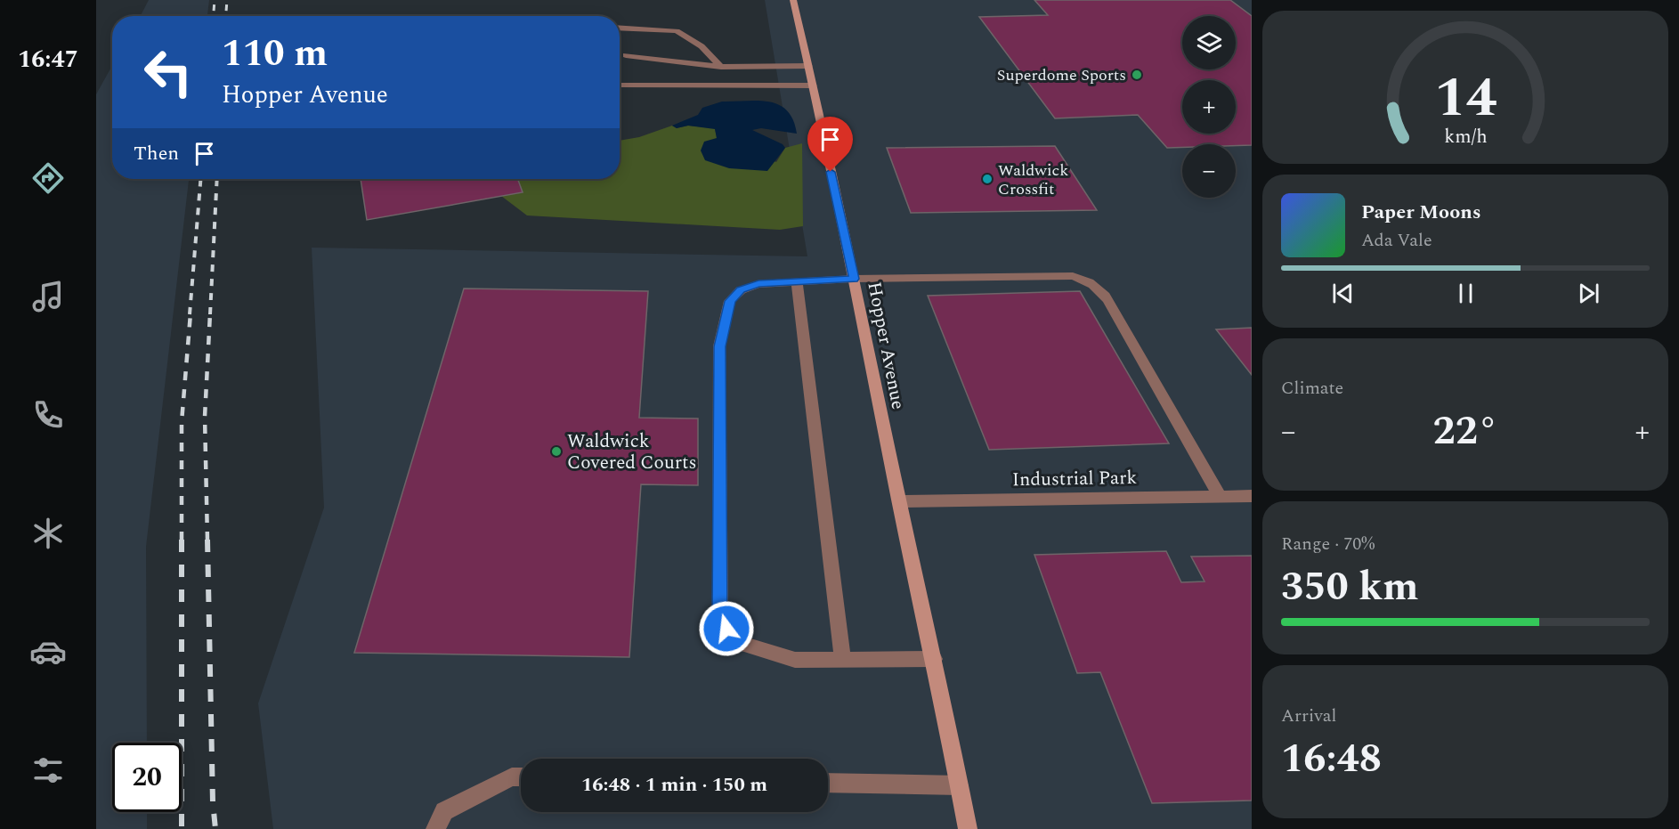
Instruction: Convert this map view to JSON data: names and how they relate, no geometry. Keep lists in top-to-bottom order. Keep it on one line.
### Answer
{"streets":{"street":["Hopper Avenue"],"lane":["Industrial Park"]},"crossings":[["Hopper Avenue","Industrial Park"]],"places":["Superdome Sports","Waldwick Crossfit","Waldwick Covered Courts"],"page":{"tabs":"16:47","map_buttons":["+","−"],"turn":["110 m","Hopper Avenue"],"then":"Then","song":["Paper Moons","Ada Vale"],"tile":["Climate",["Range · 70%","350 km"],["Arrival","16:48"]],"heat":["−","22°","+"],"limit":"20","trip":"16:48 · 1 min · 150 m","gauge":["14","km/h"]}}
